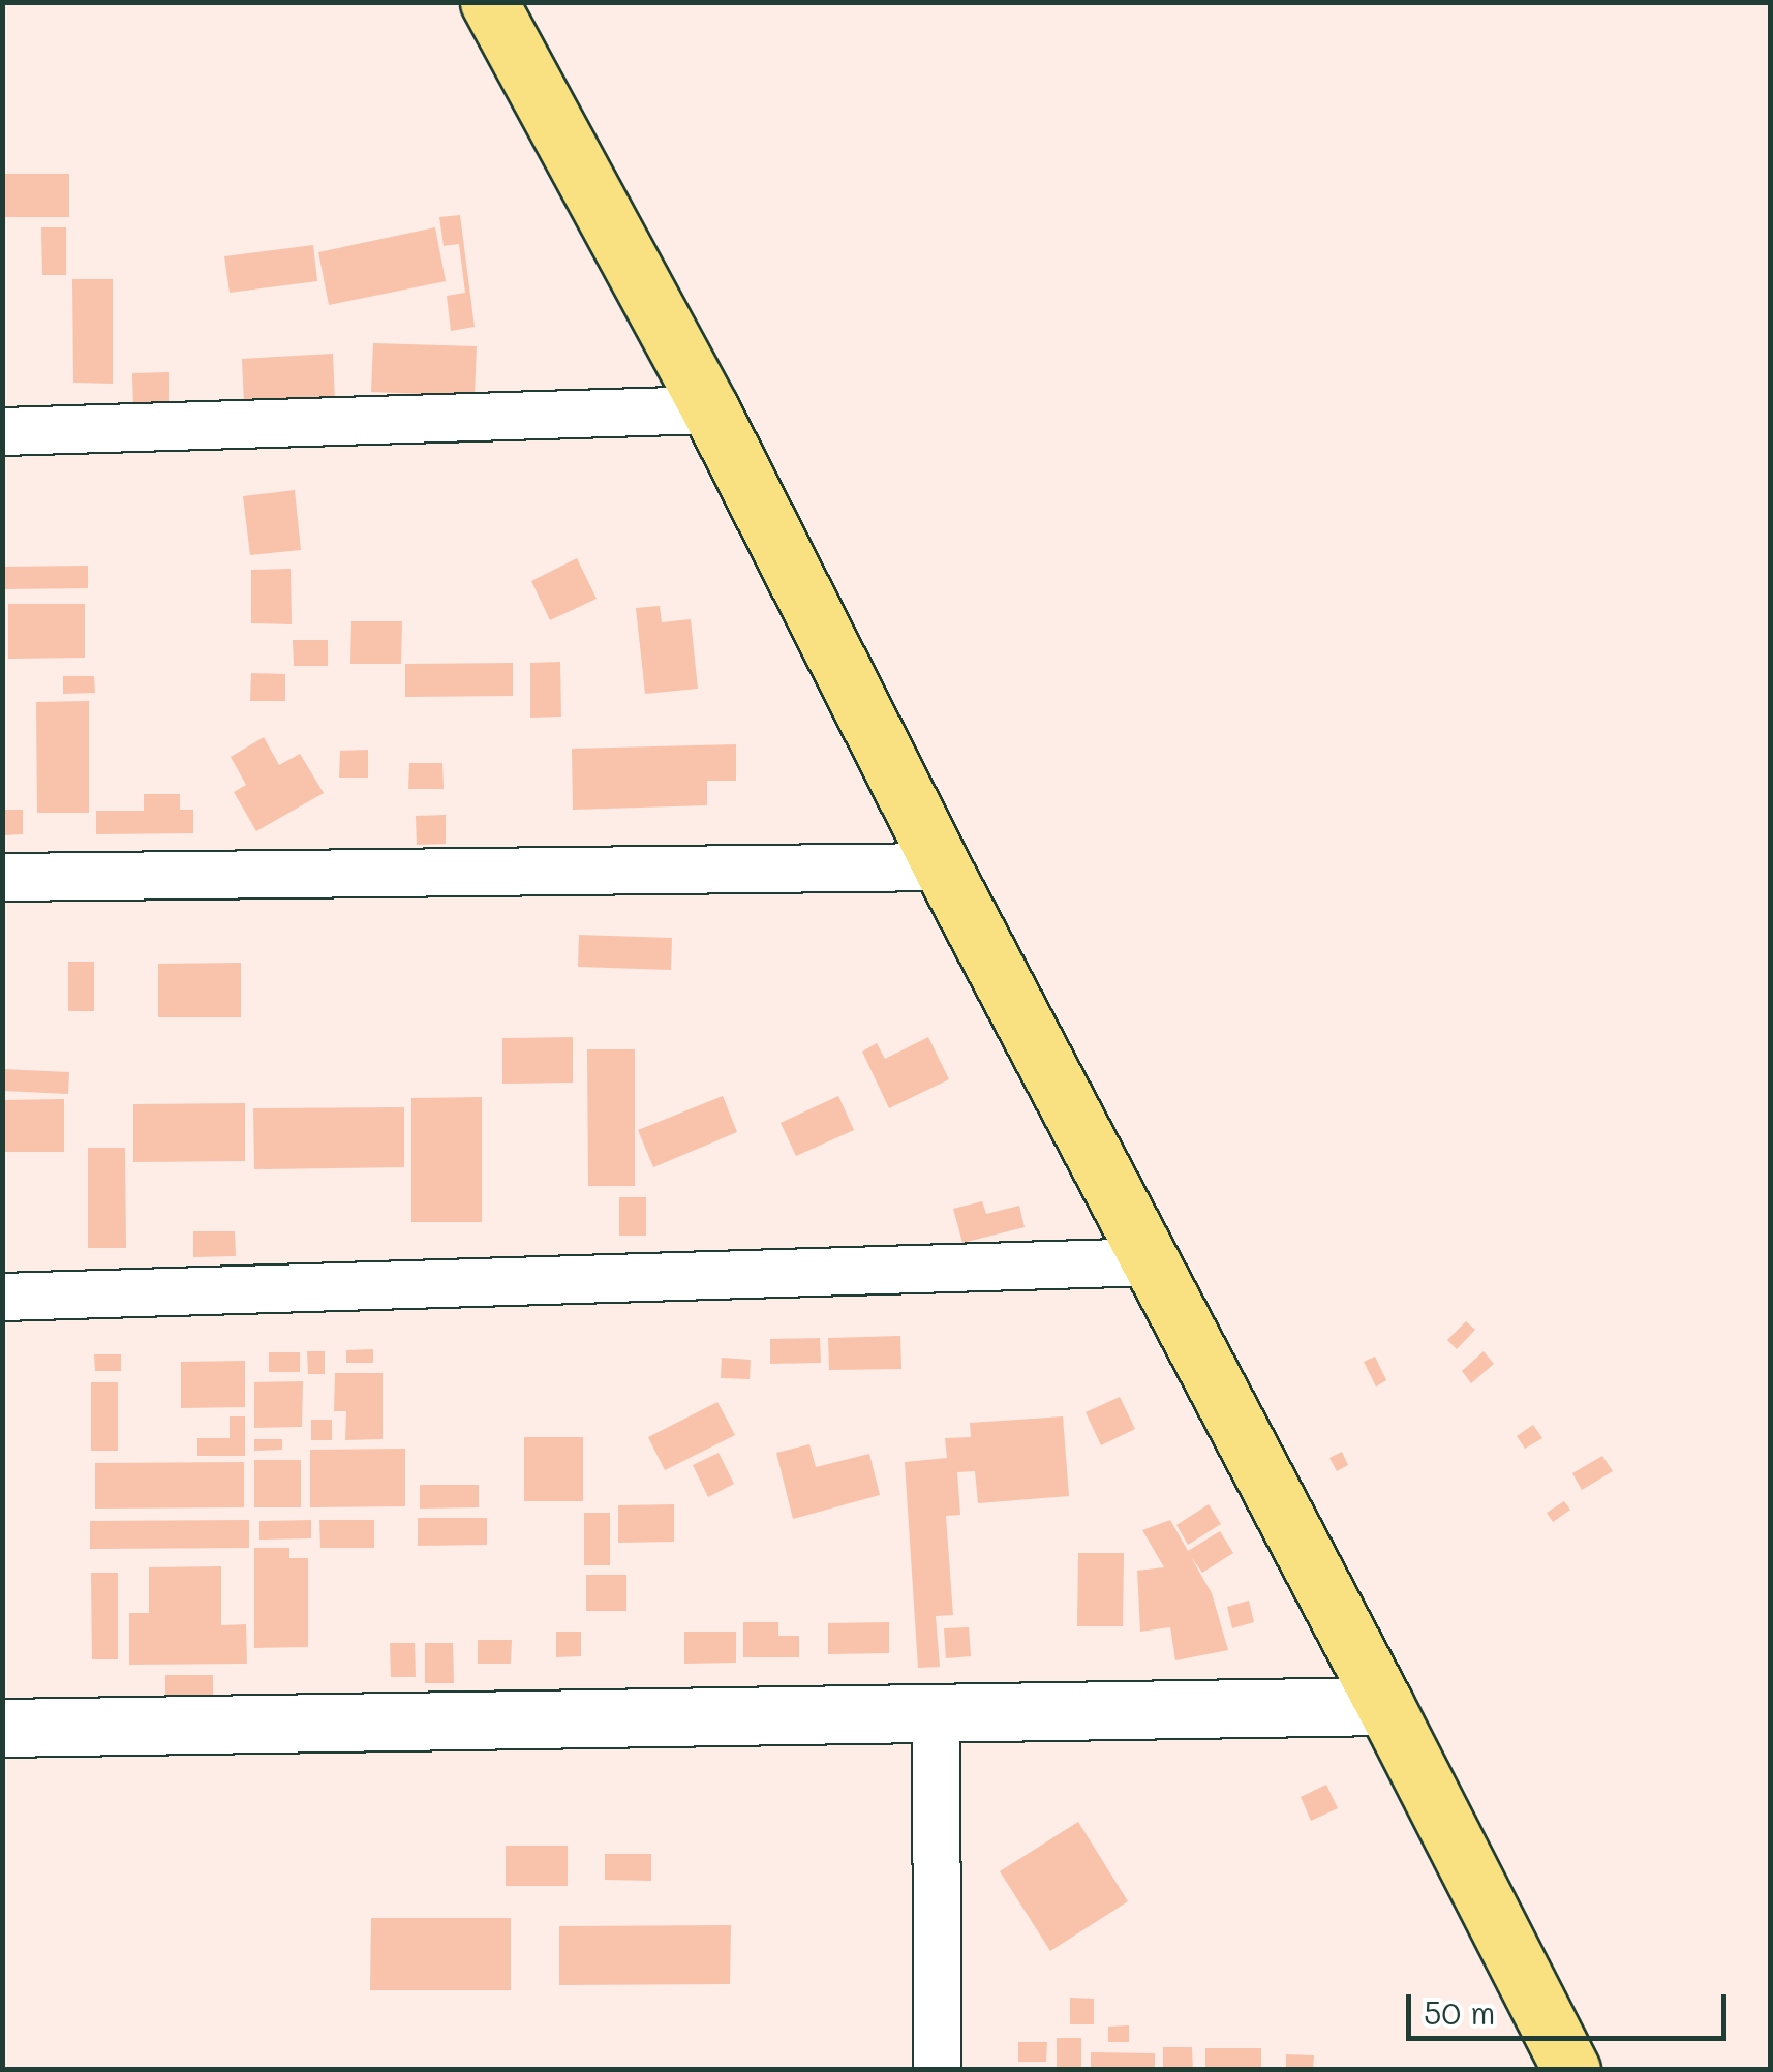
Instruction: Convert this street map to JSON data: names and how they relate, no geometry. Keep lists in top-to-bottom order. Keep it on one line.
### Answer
{"scale_bar":"50 m"}
